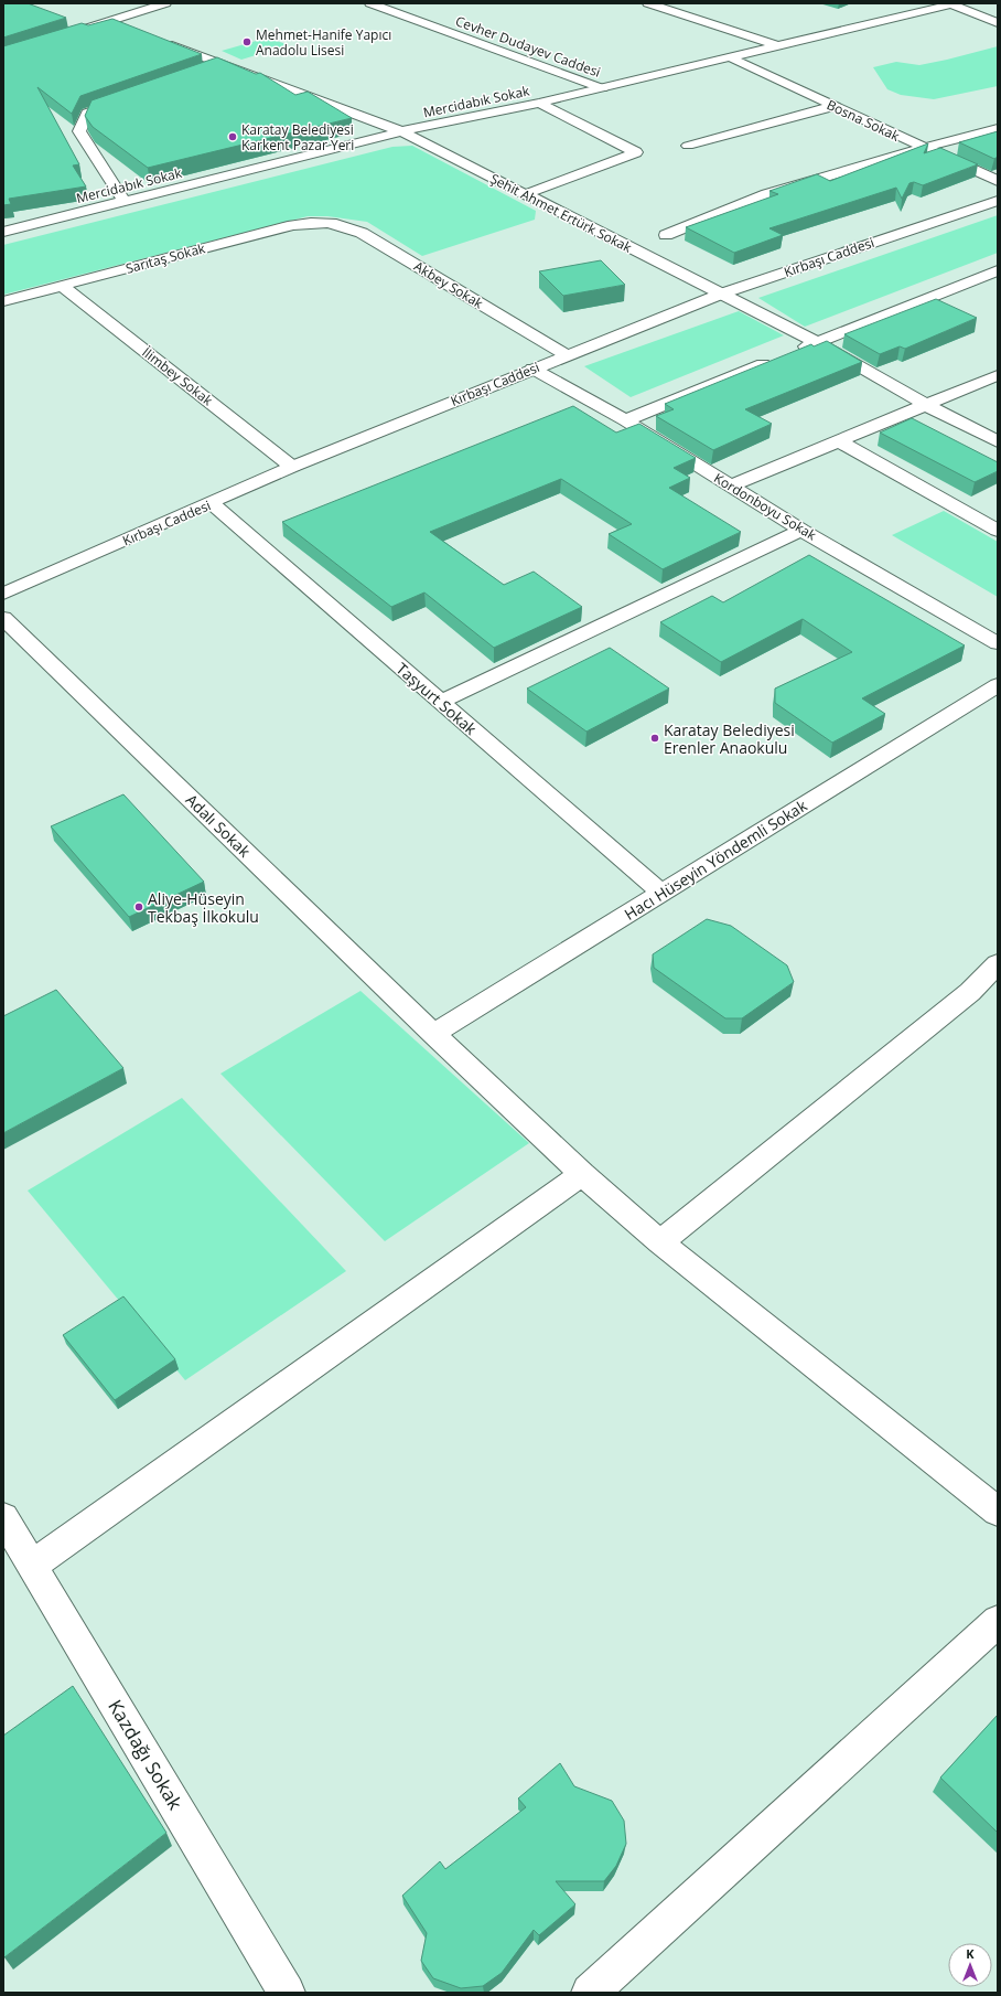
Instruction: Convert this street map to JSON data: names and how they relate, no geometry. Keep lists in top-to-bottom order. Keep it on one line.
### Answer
{"streets":{"street":["Cevher Dudayev Caddesi","Mercidabık Sokak","Bosna Sokak","Şehit Ahmet Ertürk Sokak","Kırbaşı Caddesi","Sarıtaş Sokak","Akbey Sokak","İlimbey Sokak","Kordonboyu Sokak","Taşyurt Sokak","Adalı Sokak","Hacı Hüseyin Yöndemli Sokak","Kazdağı Sokak"]},"crossings":[["Cevher Dudayev Caddesi","Mercidabık Sokak"],["Mercidabık Sokak","Bosna Sokak"],["Mercidabık Sokak","Şehit Ahmet Ertürk Sokak"],["Şehit Ahmet Ertürk Sokak","Kırbaşı Caddesi"],["Kırbaşı Caddesi","Akbey Sokak"],["Kırbaşı Caddesi","İlimbey Sokak"],["Kırbaşı Caddesi","Kordonboyu Sokak"],["Kırbaşı Caddesi","Taşyurt Sokak"],["Sarıtaş Sokak","Akbey Sokak"],["Sarıtaş Sokak","İlimbey Sokak"],["Taşyurt Sokak","Hacı Hüseyin Yöndemli Sokak"],["Adalı Sokak","Hacı Hüseyin Yöndemli Sokak"]],"places":["Mehmet-Hanife Yapıcı Anadolu Lisesi","Karatay Belediyesi Karkent Pazar Yeri","Karatay Belediyesi Erenler Anaokulu","Aliye-Hüseyin Tekbaş İlkokulu"],"north":"top"}
